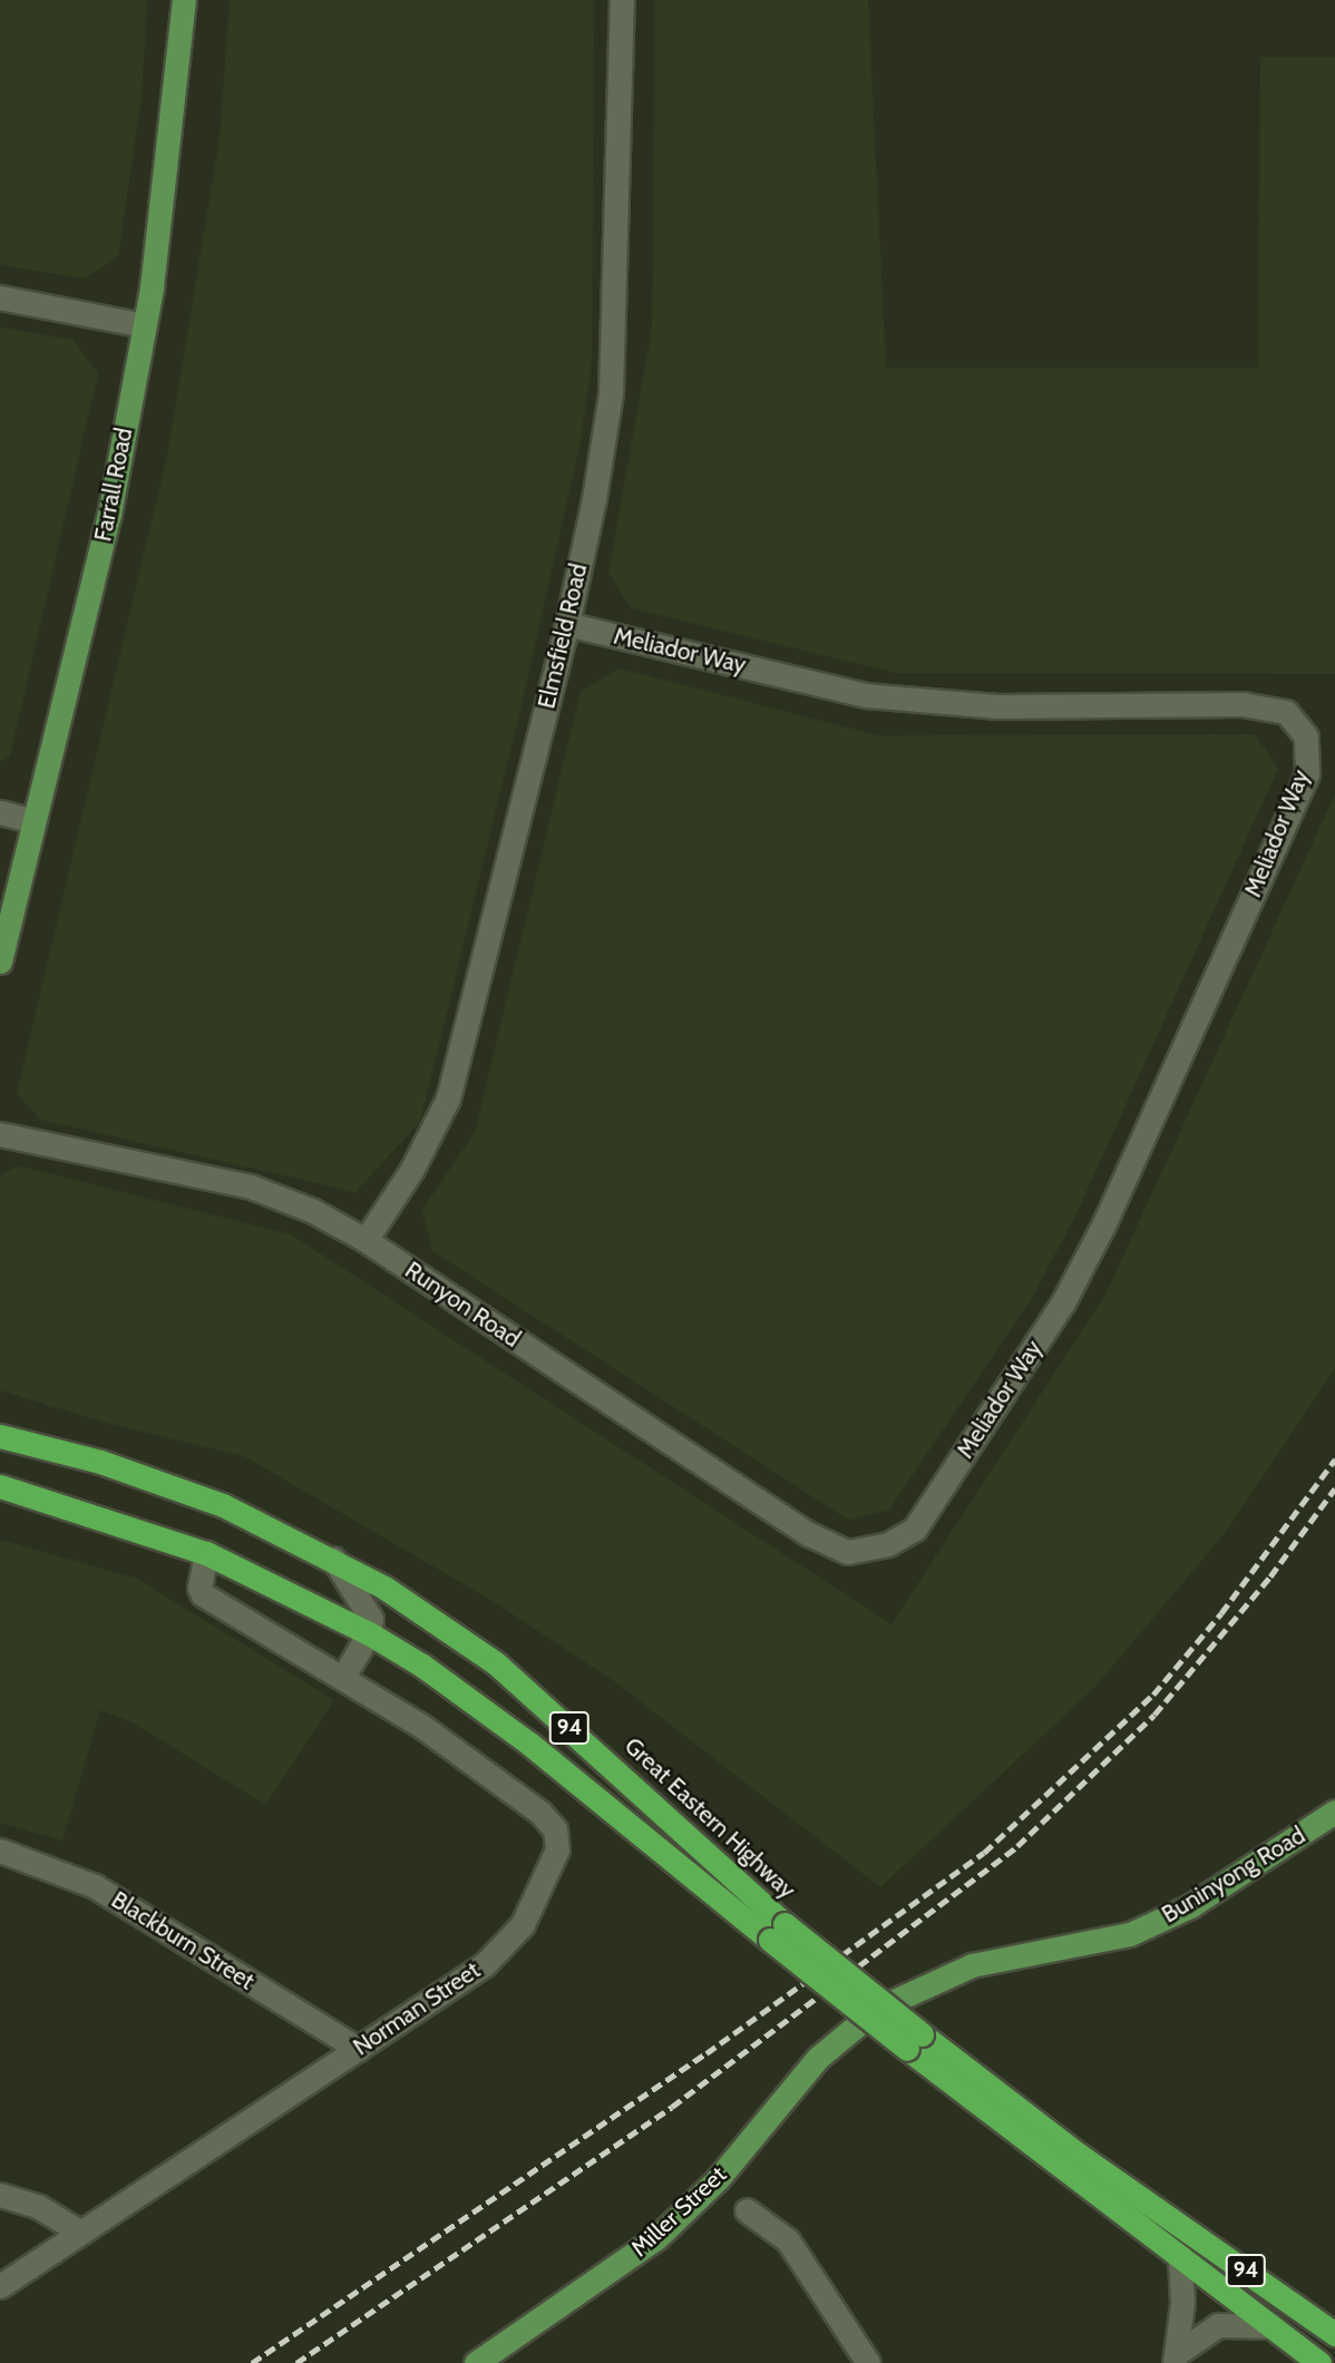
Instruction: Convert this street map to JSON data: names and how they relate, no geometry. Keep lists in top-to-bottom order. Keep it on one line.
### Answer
{"streets":{"highway":["94","Great Eastern Highway"],"main road":["Farrall Road","Buninyong Road","Miller Street"],"street":["Elmsfield Road","Meliador Way","Runyon Road","Blackburn Street","Norman Street"]},"crossings":[["Elmsfield Road","Meliador Way"],["Elmsfield Road","Runyon Road"],["Meliador Way","Runyon Road"],["Great Eastern Highway","Norman Street"],["Buninyong Road","Miller Street"],["Blackburn Street","Norman Street"]]}
